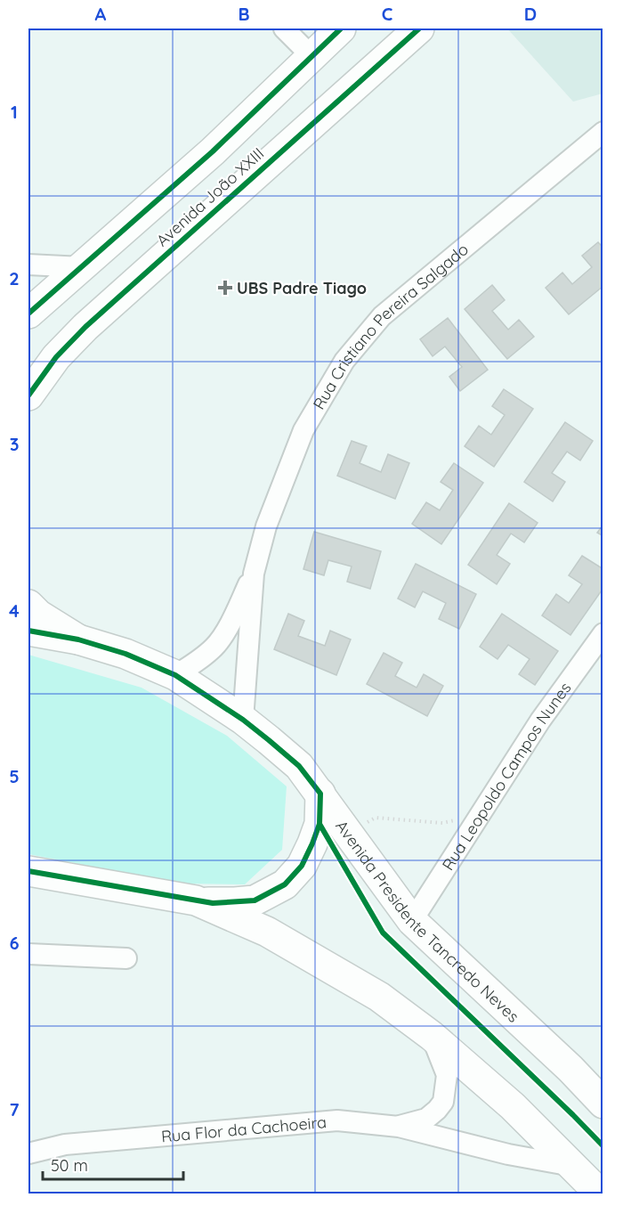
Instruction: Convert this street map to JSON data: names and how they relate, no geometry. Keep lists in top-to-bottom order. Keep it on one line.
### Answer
{"streets":{"main road":["Avenida João XXIII","Avenida Presidente Tancredo Neves"],"street":["Rua Cristiano Pereira Salgado","Rua Leopoldo Campos Nunes","Rua Flor da Cachoeira"]},"crossings":[["Rua Cristiano Pereira Salgado","Avenida Presidente Tancredo Neves"],["Rua Leopoldo Campos Nunes","Avenida Presidente Tancredo Neves"]],"places":{"health":["UBS Padre Tiago"]},"scale_bar":"50 m","grid":{"columns":["A","B","C","D"],"rows":["1","2","3","4","5","6","7"]}}
